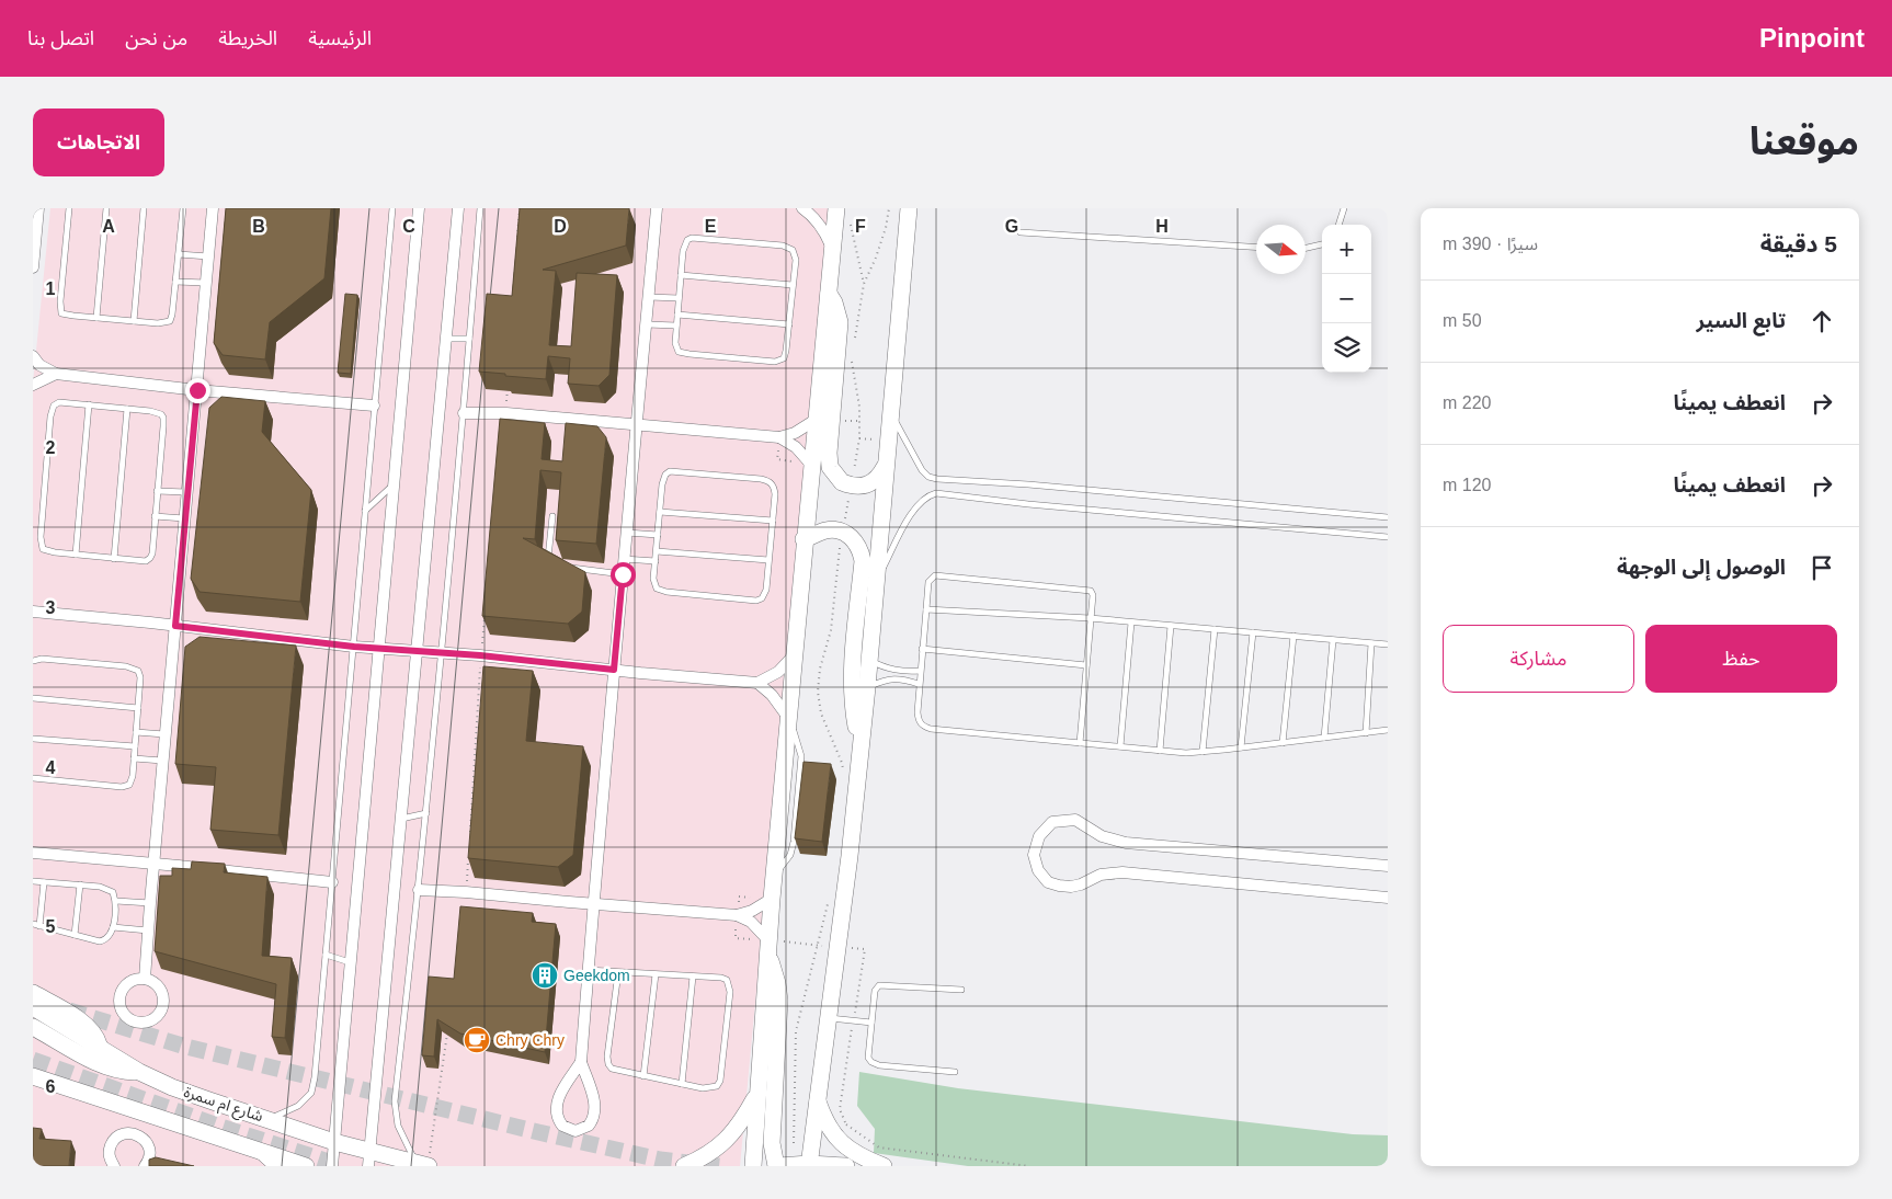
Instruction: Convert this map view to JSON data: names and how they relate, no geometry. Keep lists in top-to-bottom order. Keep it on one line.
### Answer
{"streets":{"street":["شارع ام سمرة"]},"places":{"building":["Geekdom"],"cafe":["Chry Chry"]},"north":"right","page":{"header":"Pinpoint","nav":["الرئيسية","الخريطة","من نحن","اتصل بنا"],"title":"موقعنا","buttons":["الاتجاهات",["حفظ","مشاركة"]],"heading":["5 دقيقة","سيرًا · 390 m"],"map_buttons":["+","−"],"list":[["تابع السير","50 m"],["انعطف يمينًا","220 m"],["انعطف يمينًا","120 m"],"الوصول إلى الوجهة"]},"grid":{"columns":["A","B","C","D","E","F","G","H"],"rows":["1","2","3","4","5","6"]}}
